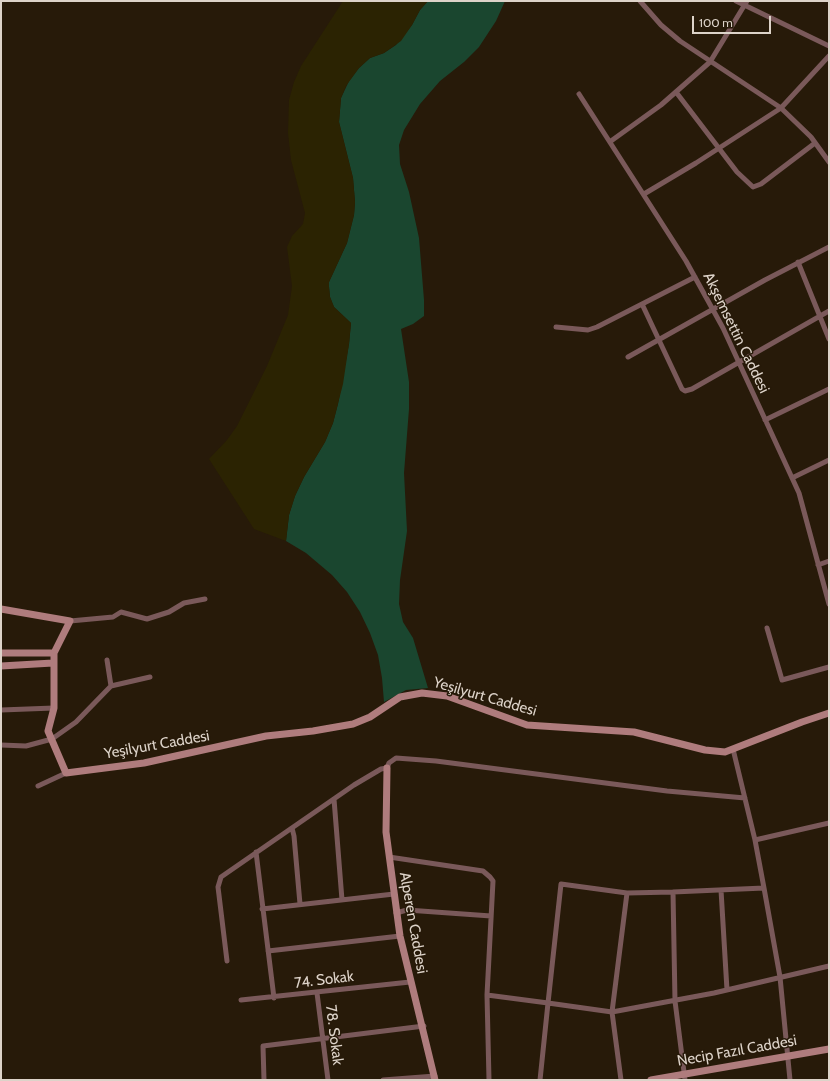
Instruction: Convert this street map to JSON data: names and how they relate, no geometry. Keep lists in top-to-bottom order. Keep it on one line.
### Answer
{"streets":{"street":["Akşemsettin Caddesi","Yeşilyurt Caddesi","Alperen Caddesi","74. Sokak","78. Sokak","Necip Fazıl Caddesi"]},"crossings":[["Alperen Caddesi","74. Sokak"],["74. Sokak","78. Sokak"]],"scale_bar":"100 m"}
